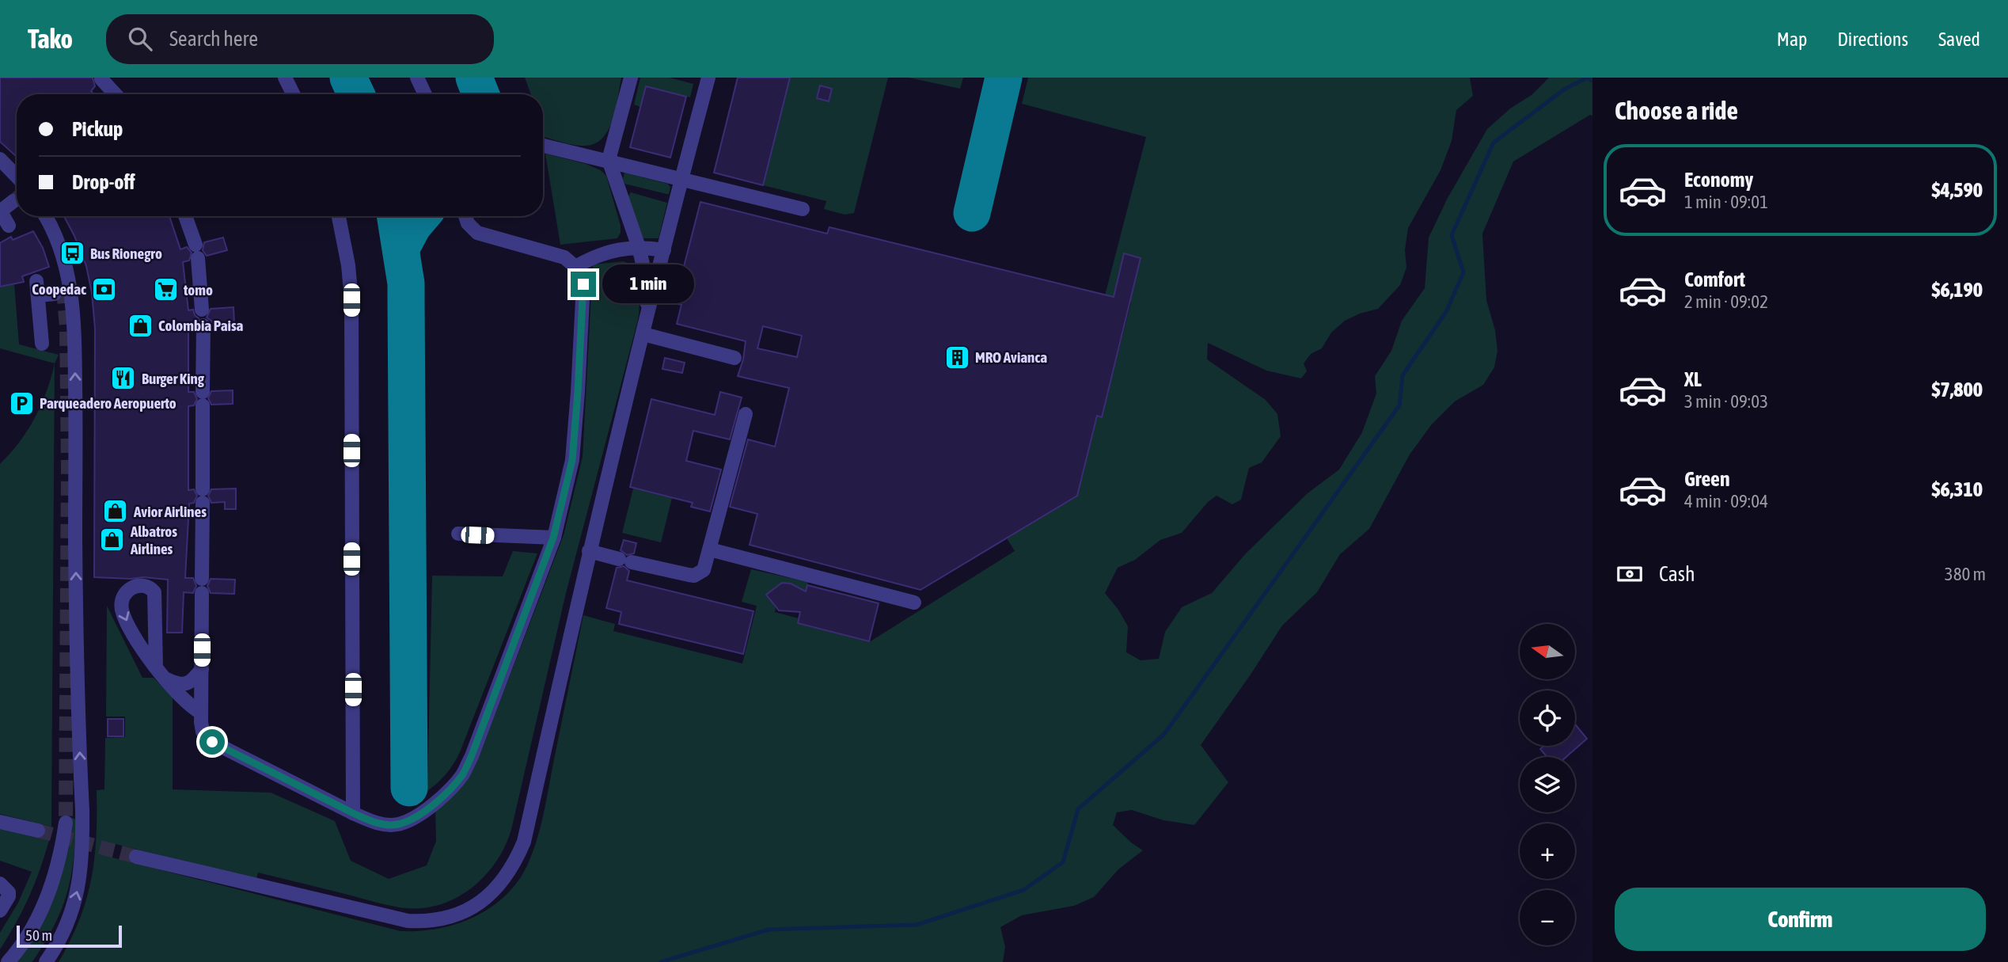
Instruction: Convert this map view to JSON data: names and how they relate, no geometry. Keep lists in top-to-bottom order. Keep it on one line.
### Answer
{"places":{"bus stop":["Bus Rionegro"],"bank":["Coopedac"],"supermarket":["tomo"],"shop":["Colombia Paisa","Avior Airlines","Albatros Airlines"],"building":["MRO Avianca"],"restaurant":["Burger King"],"parking":["Parqueadero Aeropuerto"]},"scale_bar":"50 m","north":"left","page":{"header":"Tako","search":"Search here","nav":["Map","Directions","Saved"],"heading":"Choose a ride","banner":["Pickup","Drop-off"],"list":[{"name":"Economy","note":"1 min · 09:01","value":"$4,590"},{"name":"Comfort","note":"2 min · 09:02","value":"$6,190"},{"name":"XL","note":"3 min · 09:03","value":"$7,800"},{"name":"Green","note":"4 min · 09:04","value":"$6,310"}],"bubble":"1 min","pay":["Cash","380 m"],"map_buttons":["+","−"],"buttons":"Confirm","scale":"50 m"}}
